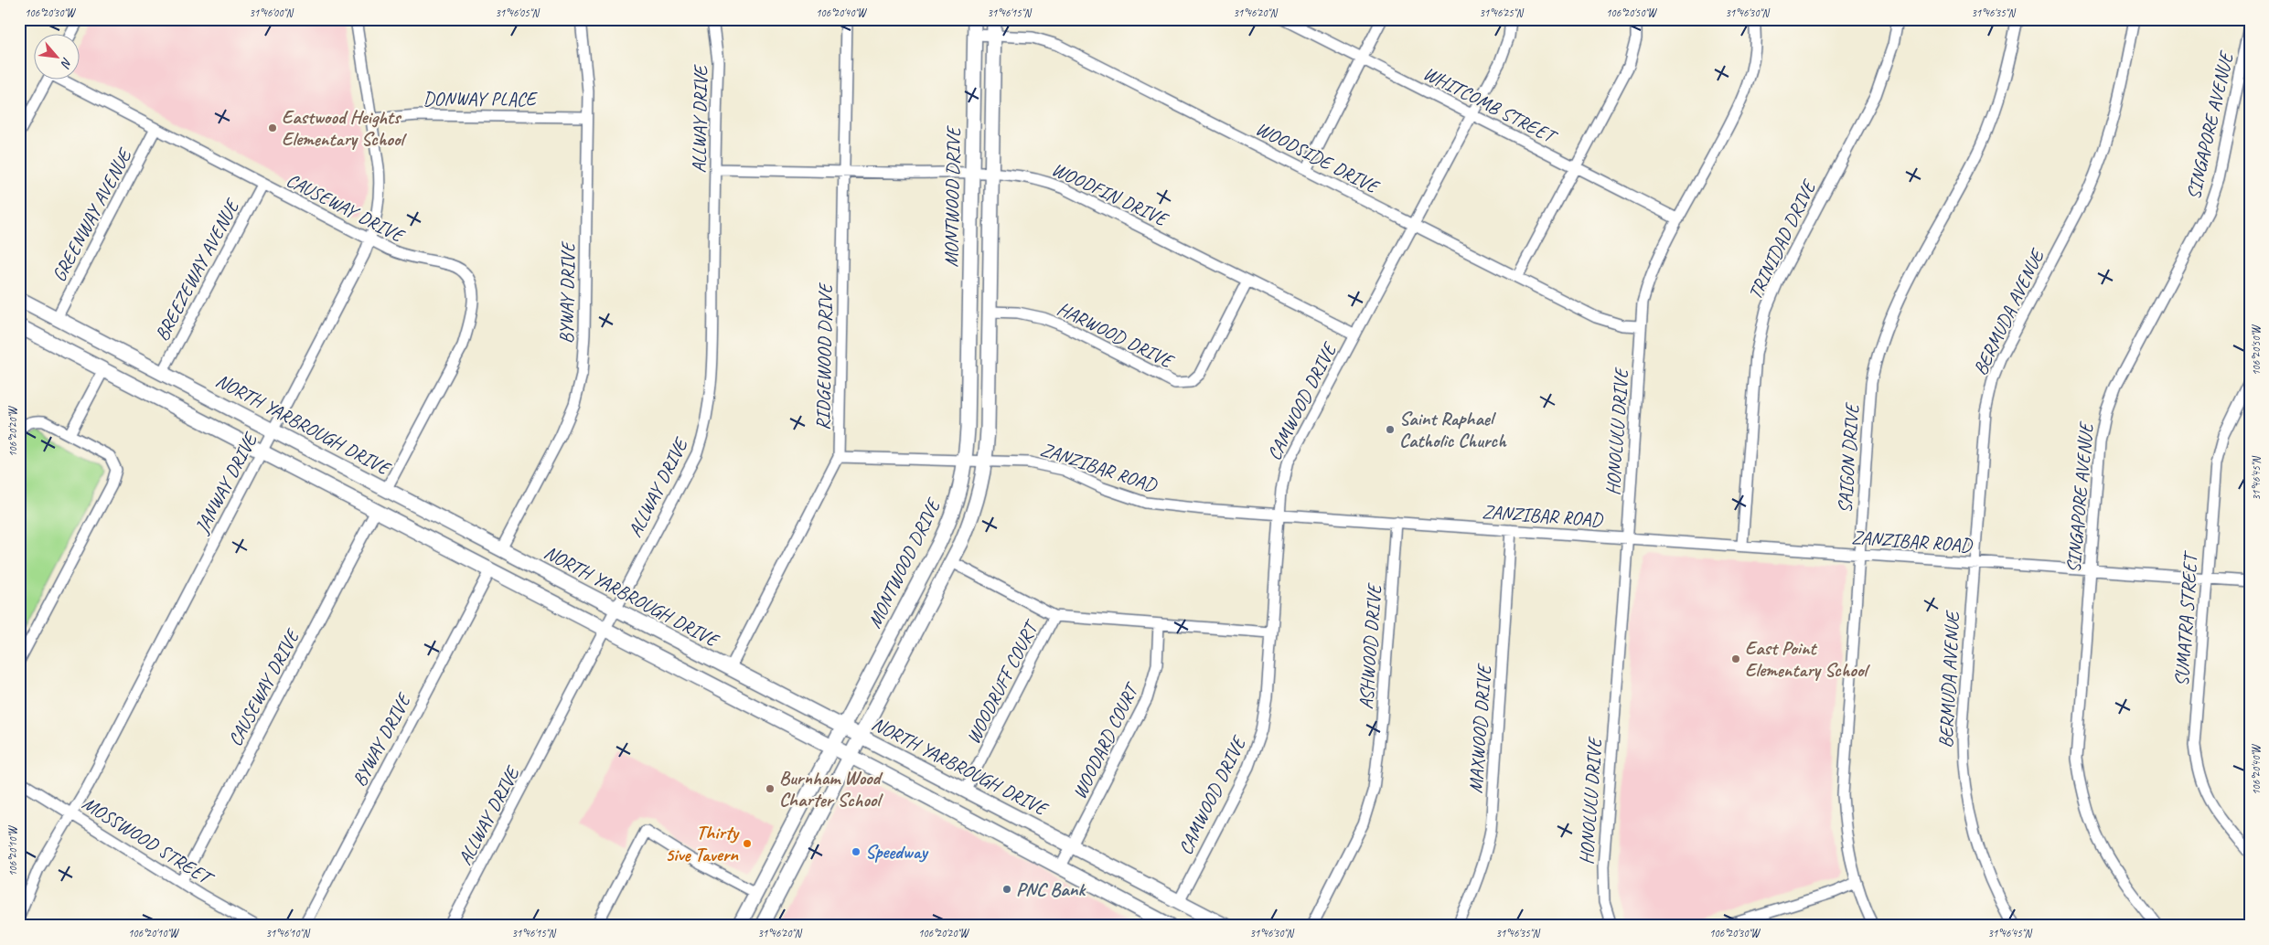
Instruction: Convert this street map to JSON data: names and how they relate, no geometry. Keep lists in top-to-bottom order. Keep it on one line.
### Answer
{"streets":{"main road":["MONTWOOD DRIVE","NORTH YARBROUGH DRIVE"],"street":["DONWAY PLACE","WHITCOMB STREET","ALLWAY DRIVE","SINGAPORE AVENUE","WOODSIDE DRIVE","WOODFIN DRIVE","CAUSEWAY DRIVE","GREENWAY AVENUE","TRINIDAD DRIVE","BREEZEWAY AVENUE","BYWAY DRIVE","BERMUDA AVENUE","HARWOOD DRIVE","RIDGEWOOD DRIVE","CAMWOOD DRIVE","HONOLULU DRIVE","SAIGON DRIVE","ZANZIBAR ROAD","JANWAY DRIVE","SUMATRA STREET","ASHWOOD DRIVE","WOODRUFF COURT","MAXWOOD DRIVE","WOODARD COURT","MOSSWOOD STREET"]},"crossings":[["DONWAY PLACE","BYWAY DRIVE"],["DONWAY PLACE","JANWAY DRIVE"],["WHITCOMB STREET","CAMWOOD DRIVE"],["WHITCOMB STREET","HONOLULU DRIVE"],["ALLWAY DRIVE","WOODFIN DRIVE"],["ALLWAY DRIVE","NORTH YARBROUGH DRIVE"],["SINGAPORE AVENUE","ZANZIBAR ROAD"],["WOODSIDE DRIVE","MONTWOOD DRIVE"],["WOODSIDE DRIVE","CAMWOOD DRIVE"],["WOODSIDE DRIVE","HONOLULU DRIVE"],["WOODFIN DRIVE","MONTWOOD DRIVE"],["WOODFIN DRIVE","HARWOOD DRIVE"],["WOODFIN DRIVE","RIDGEWOOD DRIVE"],["WOODFIN DRIVE","CAMWOOD DRIVE"],["MONTWOOD DRIVE","HARWOOD DRIVE"],["MONTWOOD DRIVE","NORTH YARBROUGH DRIVE"],["MONTWOOD DRIVE","ZANZIBAR ROAD"],["CAUSEWAY DRIVE","GREENWAY AVENUE"],["CAUSEWAY DRIVE","BREEZEWAY AVENUE"],["CAUSEWAY DRIVE","NORTH YARBROUGH DRIVE"],["CAUSEWAY DRIVE","JANWAY DRIVE"],["CAUSEWAY DRIVE","MOSSWOOD STREET"],["GREENWAY AVENUE","NORTH YARBROUGH DRIVE"],["TRINIDAD DRIVE","ZANZIBAR ROAD"],["BREEZEWAY AVENUE","NORTH YARBROUGH DRIVE"],["BYWAY DRIVE","NORTH YARBROUGH DRIVE"],["BERMUDA AVENUE","ZANZIBAR ROAD"],["RIDGEWOOD DRIVE","NORTH YARBROUGH DRIVE"],["RIDGEWOOD DRIVE","ZANZIBAR ROAD"],["CAMWOOD DRIVE","NORTH YARBROUGH DRIVE"],["CAMWOOD DRIVE","ZANZIBAR ROAD"],["NORTH YARBROUGH DRIVE","JANWAY DRIVE"],["NORTH YARBROUGH DRIVE","WOODRUFF COURT"],["NORTH YARBROUGH DRIVE","WOODARD COURT"],["HONOLULU DRIVE","ZANZIBAR ROAD"],["SAIGON DRIVE","ZANZIBAR ROAD"],["ZANZIBAR ROAD","SUMATRA STREET"],["ZANZIBAR ROAD","ASHWOOD DRIVE"],["ZANZIBAR ROAD","MAXWOOD DRIVE"],["JANWAY DRIVE","MOSSWOOD STREET"]],"places":["Eastwood Heights Elementary School","Saint Raphael Catholic Church","East Point Elementary School","Burnham Wood Charter School","Thirty 5ive Tavern","Speedway","PNC Bank"],"north":"bottom right","coordinates":["106°20'30\"W","31°46'00\"N","31°46'05\"N","106°20'40\"W","31°46'15\"N","31°46'20\"N","31°46'25\"N","106°20'50\"W","31°46'30\"N","31°46'35\"N","106°20'20\"W","31°46'45\"N","106°20'10\"W","31°46'10\"N"]}
